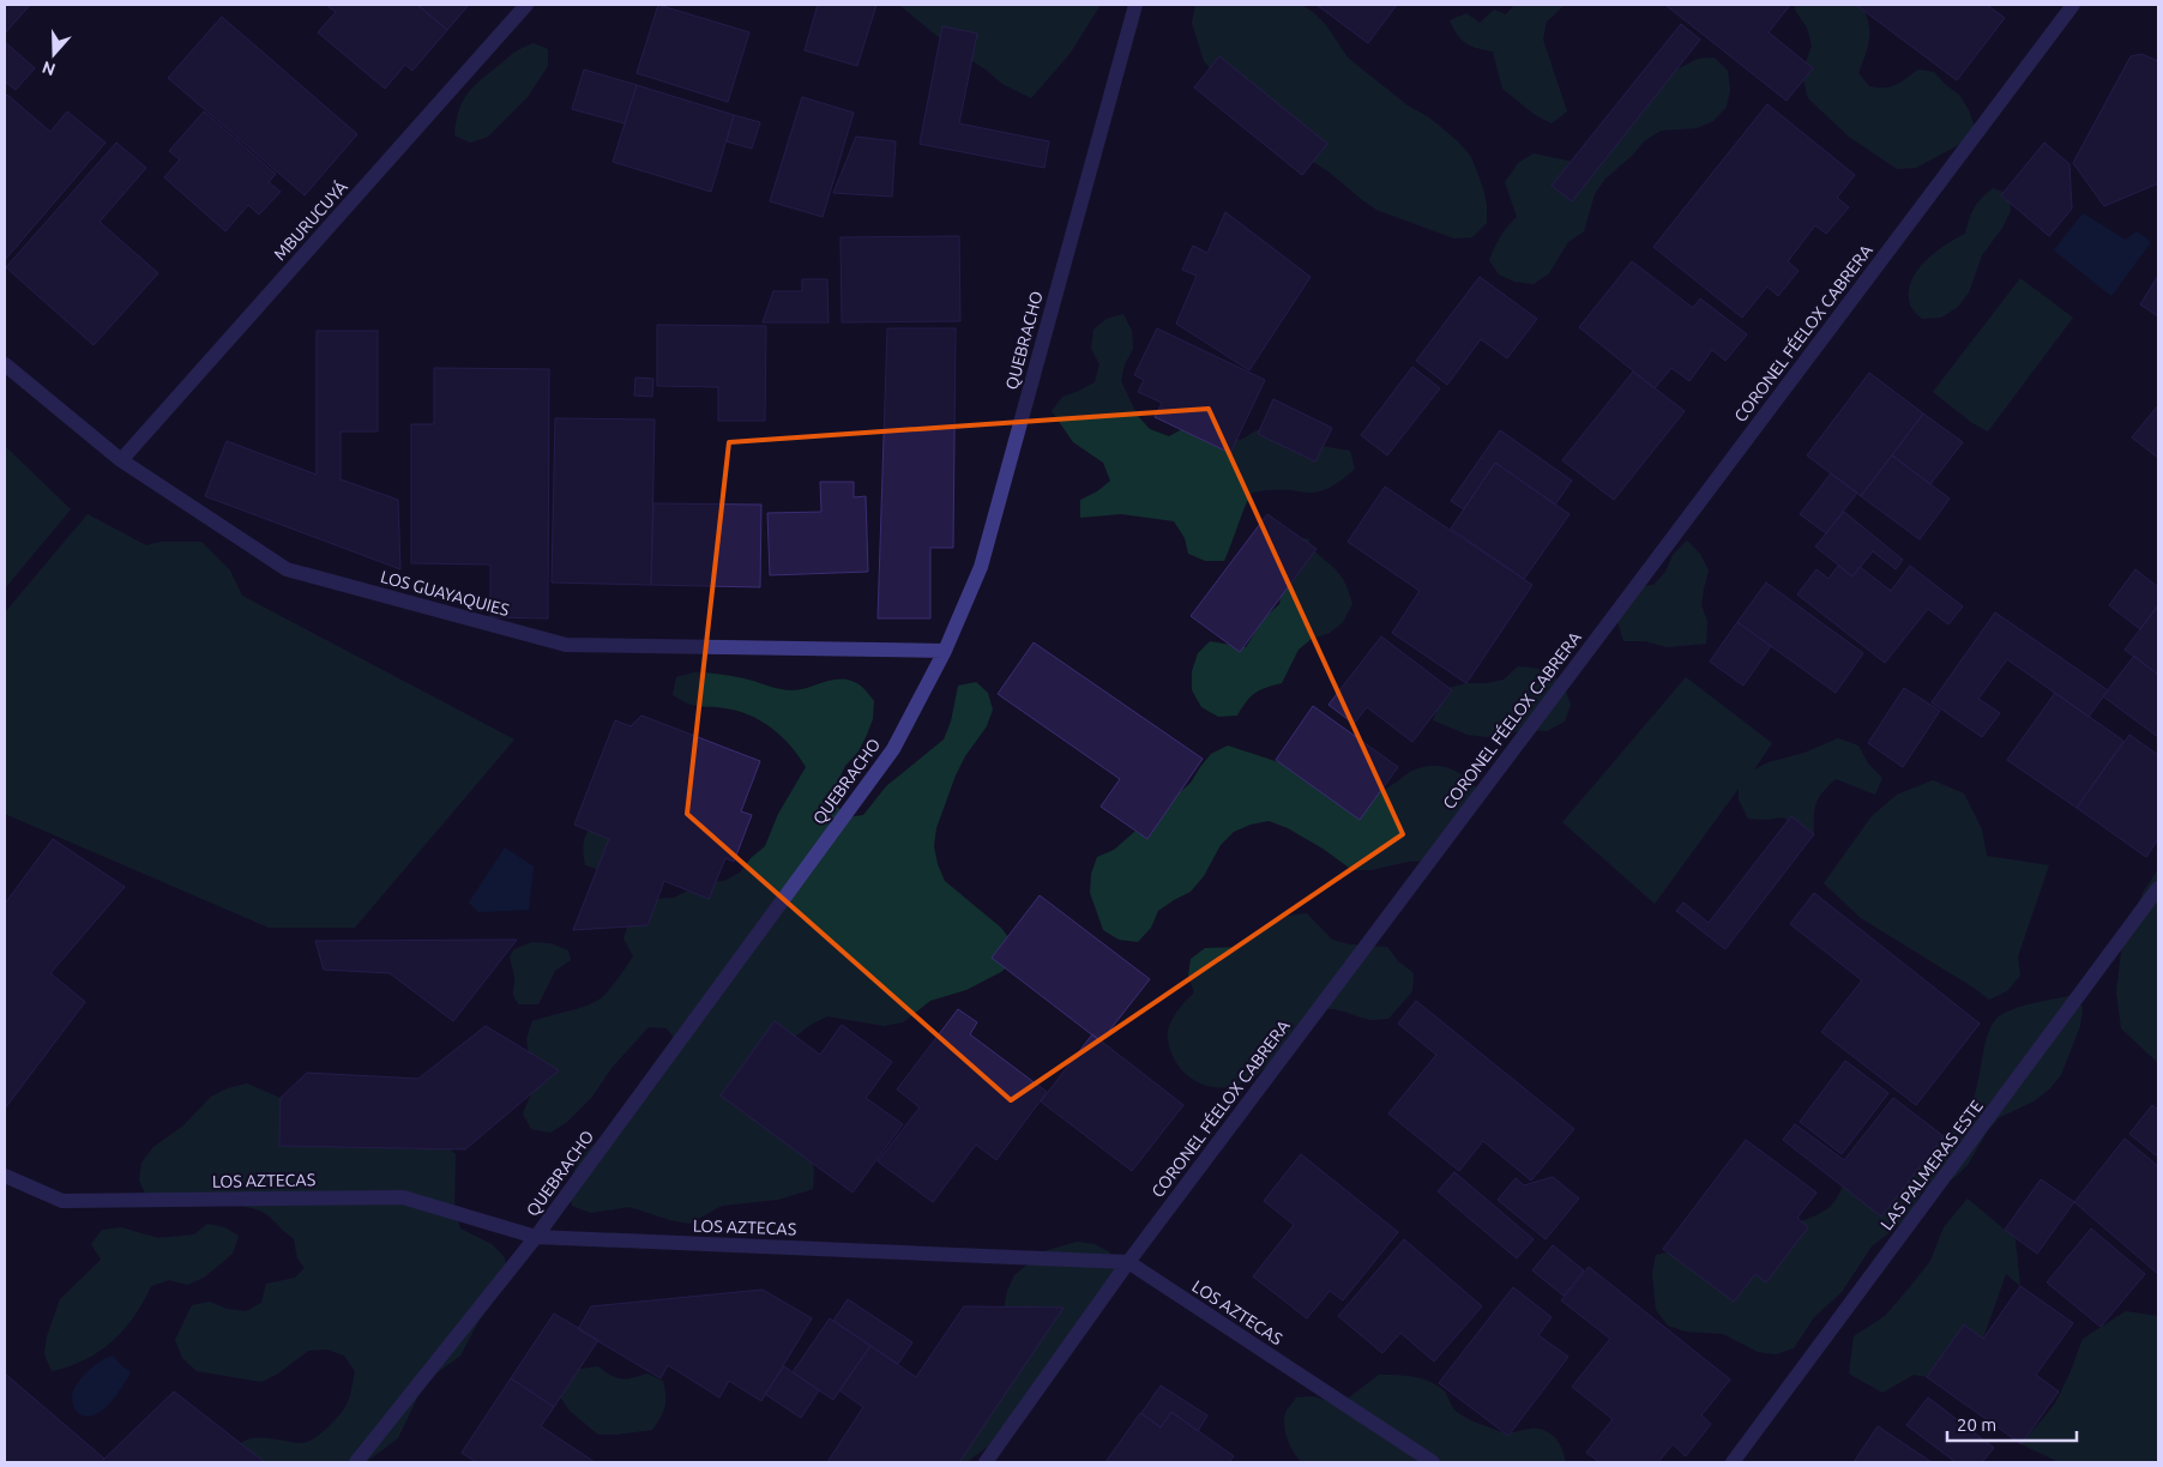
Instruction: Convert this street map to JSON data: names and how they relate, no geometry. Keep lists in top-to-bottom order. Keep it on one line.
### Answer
{"streets":{"street":["MBURUCUYÁ","CORONEL FÉELOX CABRERA","QUEBRACHO","LOS GUAYAQUIES","LAS PALMERAS ESTE","LOS AZTECAS"]},"crossings":[["MBURUCUYÁ","LOS GUAYAQUIES"],["CORONEL FÉELOX CABRERA","LOS AZTECAS"],["QUEBRACHO","LOS GUAYAQUIES"],["QUEBRACHO","LOS AZTECAS"]],"scale_bar":"20 m","north":"bottom"}
